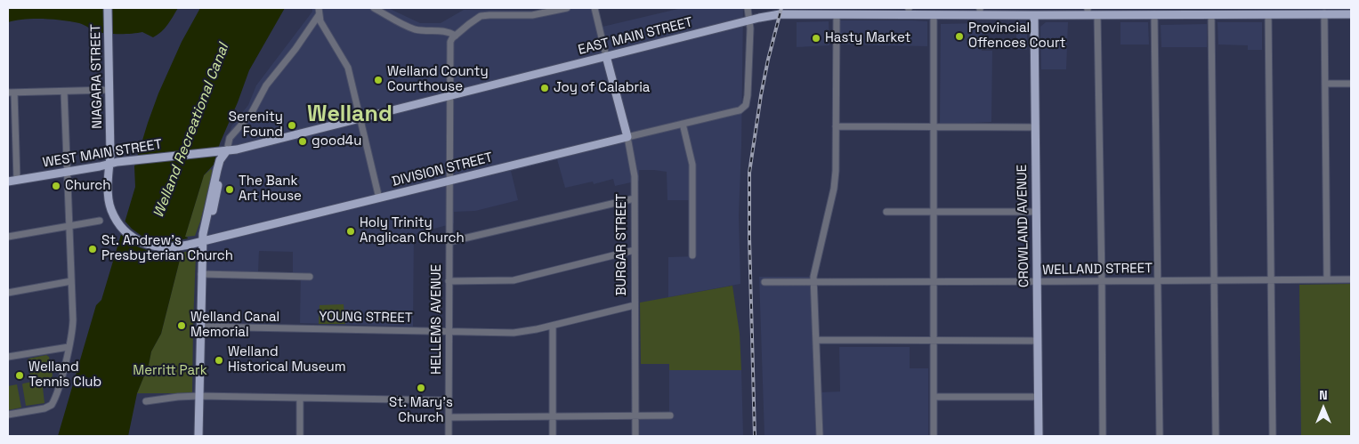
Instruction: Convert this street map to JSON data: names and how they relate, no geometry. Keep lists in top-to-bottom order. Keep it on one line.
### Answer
{"streets":{"main road":["EAST MAIN STREET","NIAGARA STREET","WEST MAIN STREET","DIVISION STREET","CROWLAND AVENUE","BURGAR STREET"],"street":["WELLAND STREET","YOUNG STREET","HELLEMS AVENUE"]},"crossings":[["EAST MAIN STREET","WEST MAIN STREET"],["EAST MAIN STREET","DIVISION STREET"],["EAST MAIN STREET","CROWLAND AVENUE"],["EAST MAIN STREET","BURGAR STREET"],["EAST MAIN STREET","HELLEMS AVENUE"],["NIAGARA STREET","WEST MAIN STREET"],["NIAGARA STREET","DIVISION STREET"],["WEST MAIN STREET","DIVISION STREET"],["DIVISION STREET","BURGAR STREET"],["DIVISION STREET","HELLEMS AVENUE"],["CROWLAND AVENUE","WELLAND STREET"],["BURGAR STREET","YOUNG STREET"],["YOUNG STREET","HELLEMS AVENUE"]],"districts":["Welland"],"water":["Welland Recreational Canal"],"parks":["Merritt Park"],"places":["Provincial Offences Court","Hasty Market","Welland County Courthouse","Joy of Calabria","Serenity Found","good4u","Church","The Bank Art House","Holy Trinity Anglican Church","St. Andrew's Presbyterian Church","Welland Canal Memorial","Welland Historical Museum","Welland Tennis Club","St. Mary's Church"],"north":"top"}
